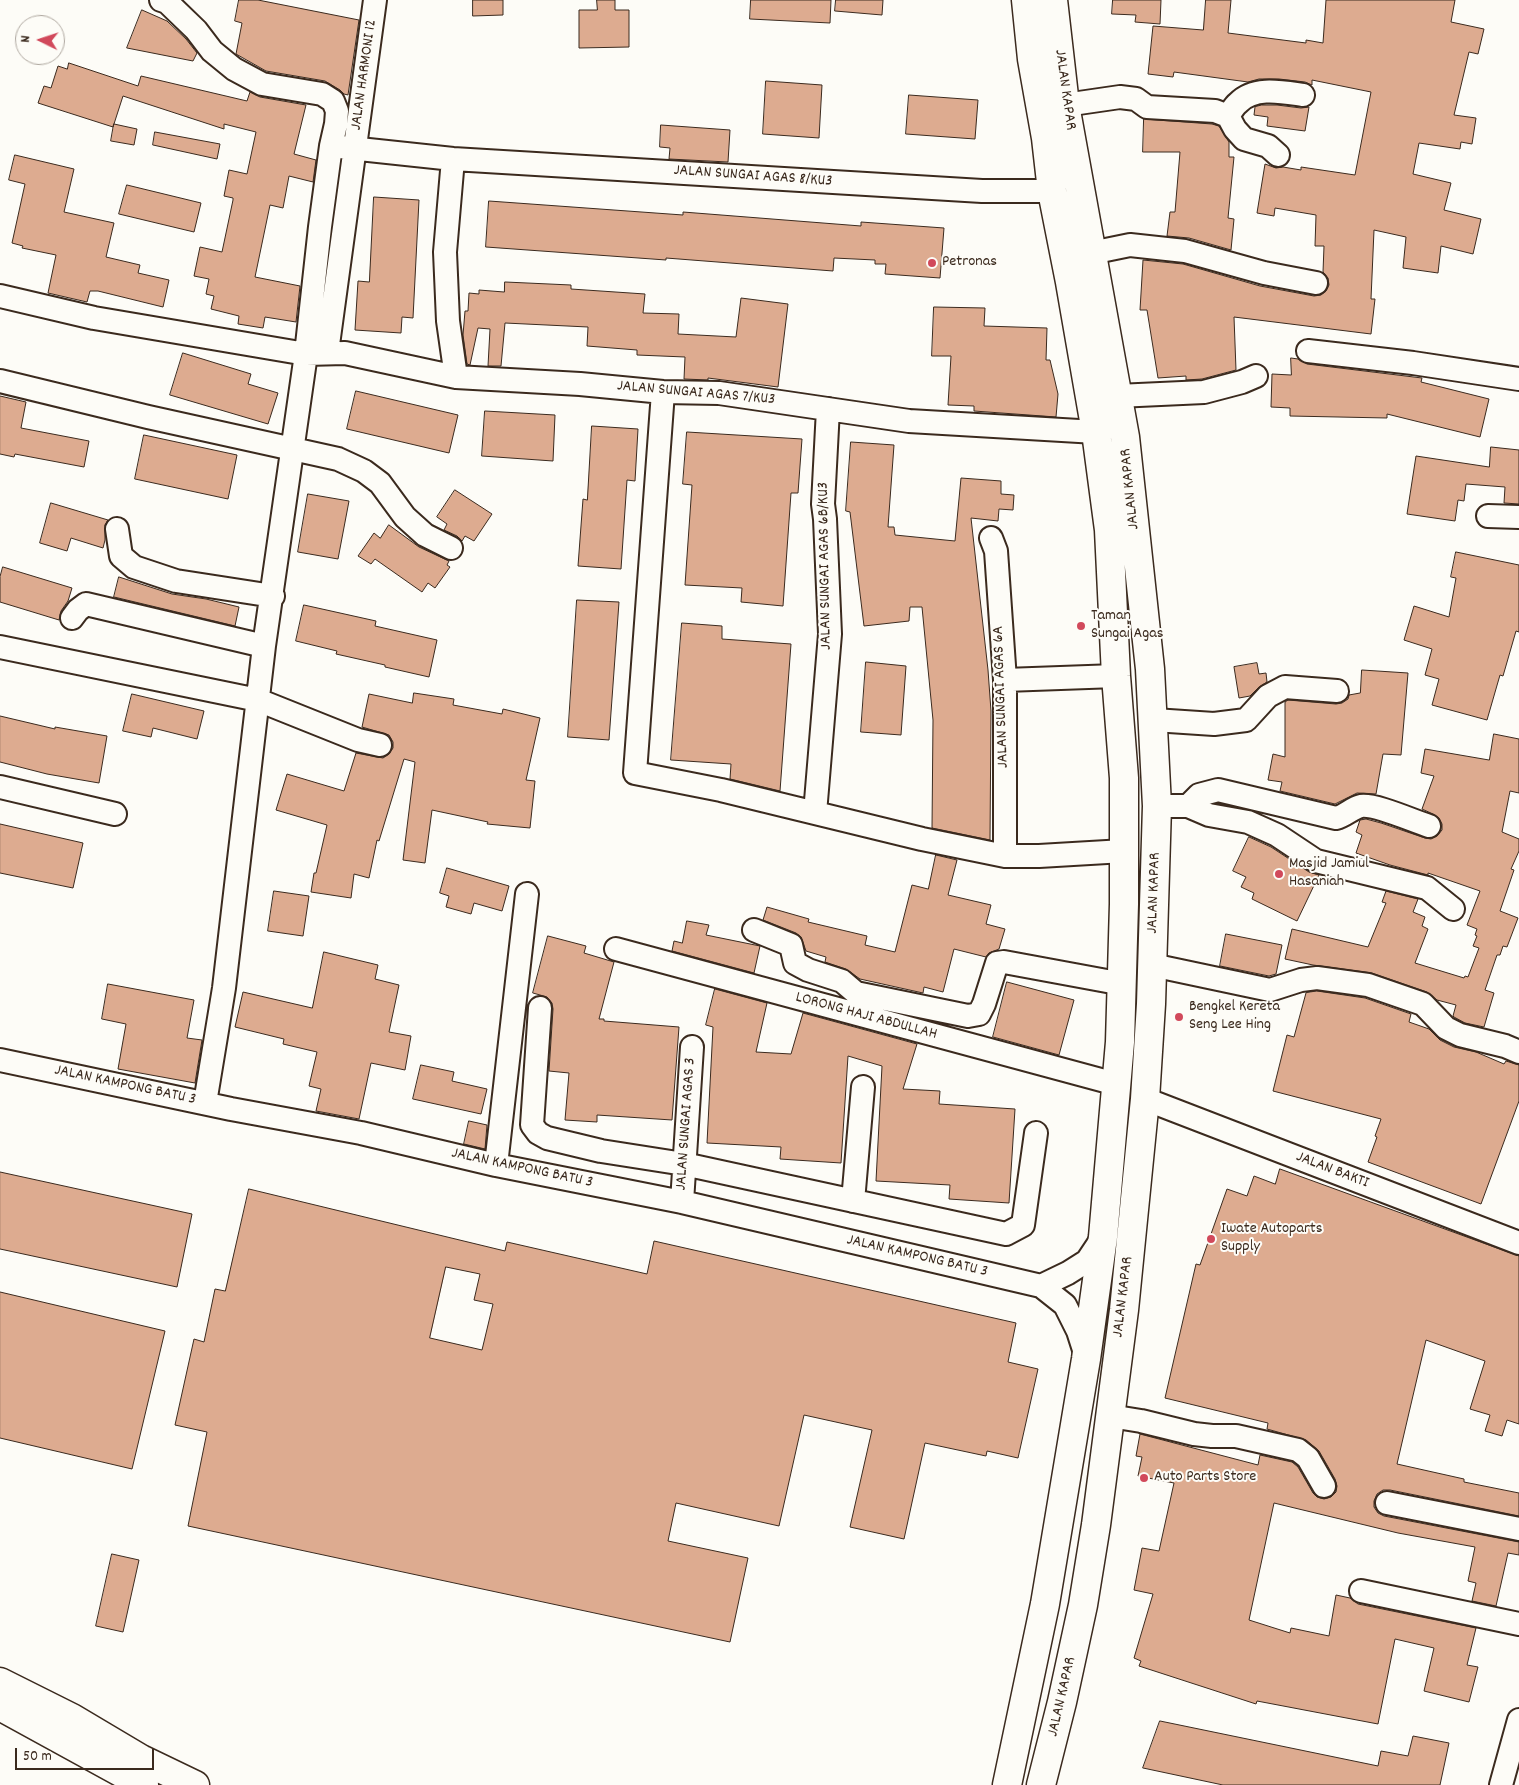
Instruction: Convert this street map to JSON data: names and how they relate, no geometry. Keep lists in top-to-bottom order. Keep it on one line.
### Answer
{"streets":{"highway":["JALAN KAPAR"],"street":["JALAN HARMONI 12","JALAN SUNGAI AGAS 8/KU3","JALAN SUNGAI AGAS 7/KU3","JALAN SUNGAI AGAS 6B/KU3","JALAN SUNGAI AGAS 6A","LORONG HAJI ABDULLAH","JALAN KAMPONG BATU 3","JALAN SUNGAI AGAS 3","JALAN BAKTI"]},"crossings":[["JALAN HARMONI 12","JALAN SUNGAI AGAS 8/KU3"],["JALAN HARMONI 12","JALAN SUNGAI AGAS 7/KU3"],["JALAN KAPAR","JALAN SUNGAI AGAS 8/KU3"],["JALAN KAPAR","JALAN SUNGAI AGAS 7/KU3"],["JALAN KAPAR","LORONG HAJI ABDULLAH"],["JALAN KAPAR","JALAN BAKTI"],["JALAN SUNGAI AGAS 7/KU3","JALAN SUNGAI AGAS 6B/KU3"],["JALAN KAMPONG BATU 3","JALAN SUNGAI AGAS 3"]],"places":["Petronas","Taman Sungai Agas","Masjid Jamiul Hasaniah","Bengkel Kereta Seng Lee Hing","Iwate Autoparts Supply","Auto Parts Store"],"scale_bar":"50 m","north":"left"}
